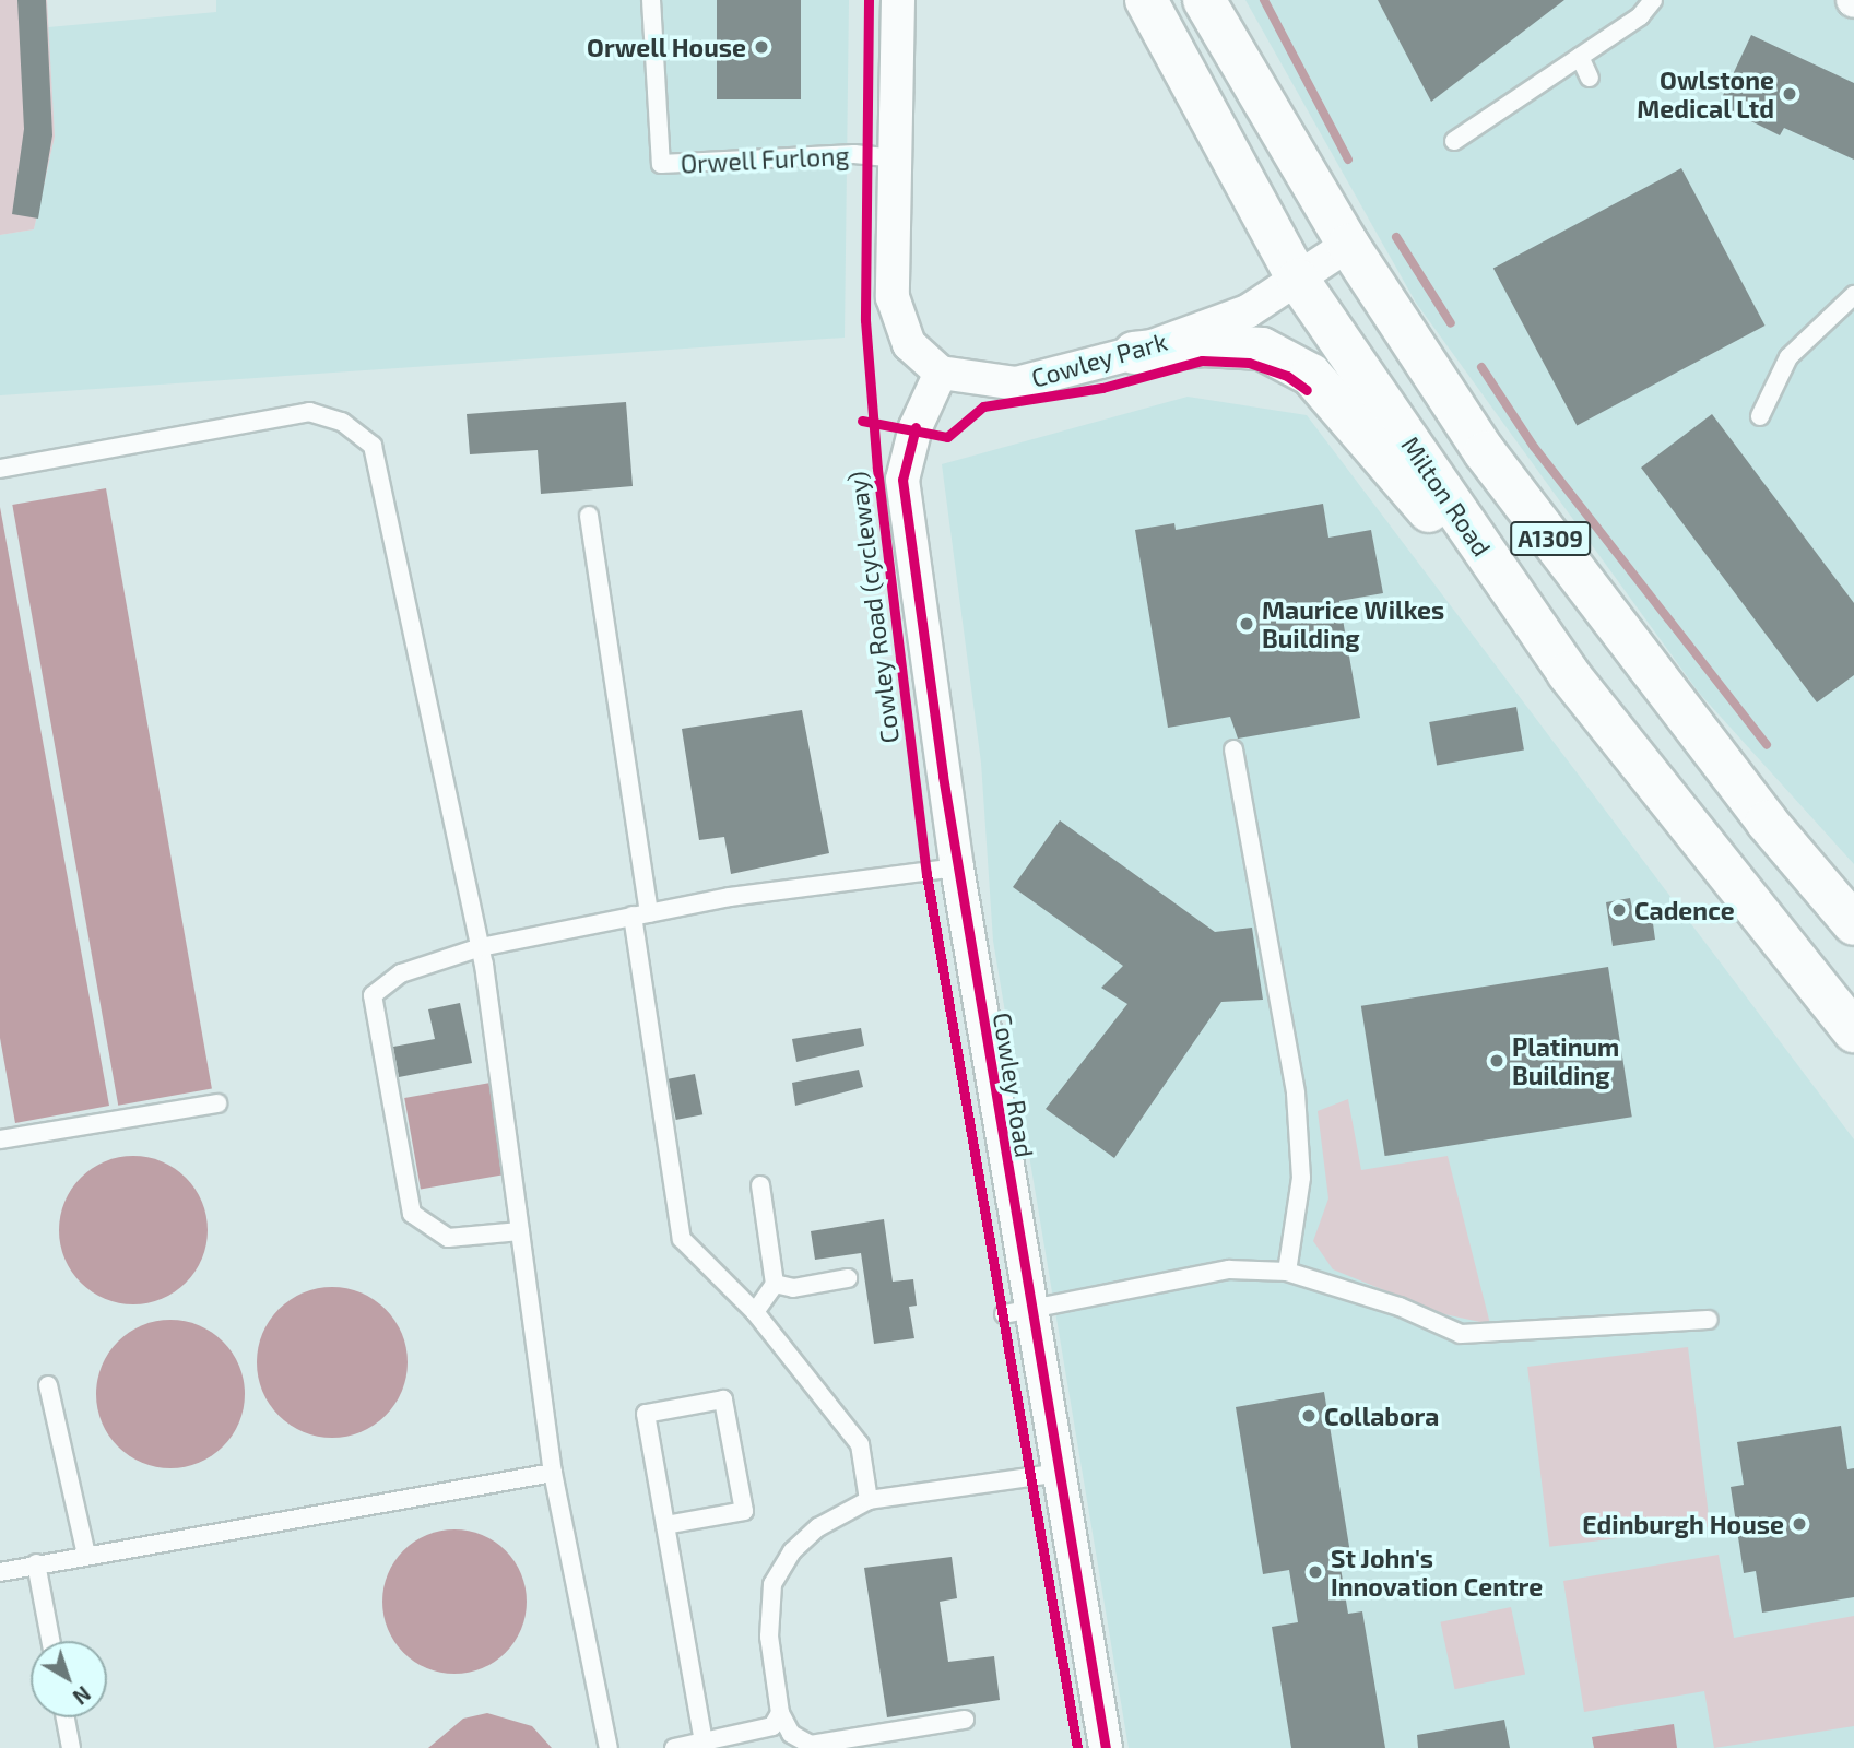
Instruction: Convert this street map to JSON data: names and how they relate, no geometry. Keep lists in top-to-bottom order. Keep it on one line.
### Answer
{"streets":{"main road":["Milton Road","A1309"],"street":["Cowley Park","Cowley Road"],"lane":["Orwell Furlong"],"cycle path":["Cowley Road (cycleway)"]},"crossings":[["Cowley Park","Milton Road"],["Cowley Park","A1309"],["Cowley Park","Cowley Road"],["Milton Road","A1309"]],"places":["Orwell House","Owlstone Medical Ltd","Maurice Wilkes Building","Cadence","Platinum Building","Collabora","Edinburgh House","St John's Innovation Centre"],"north":"bottom right"}
